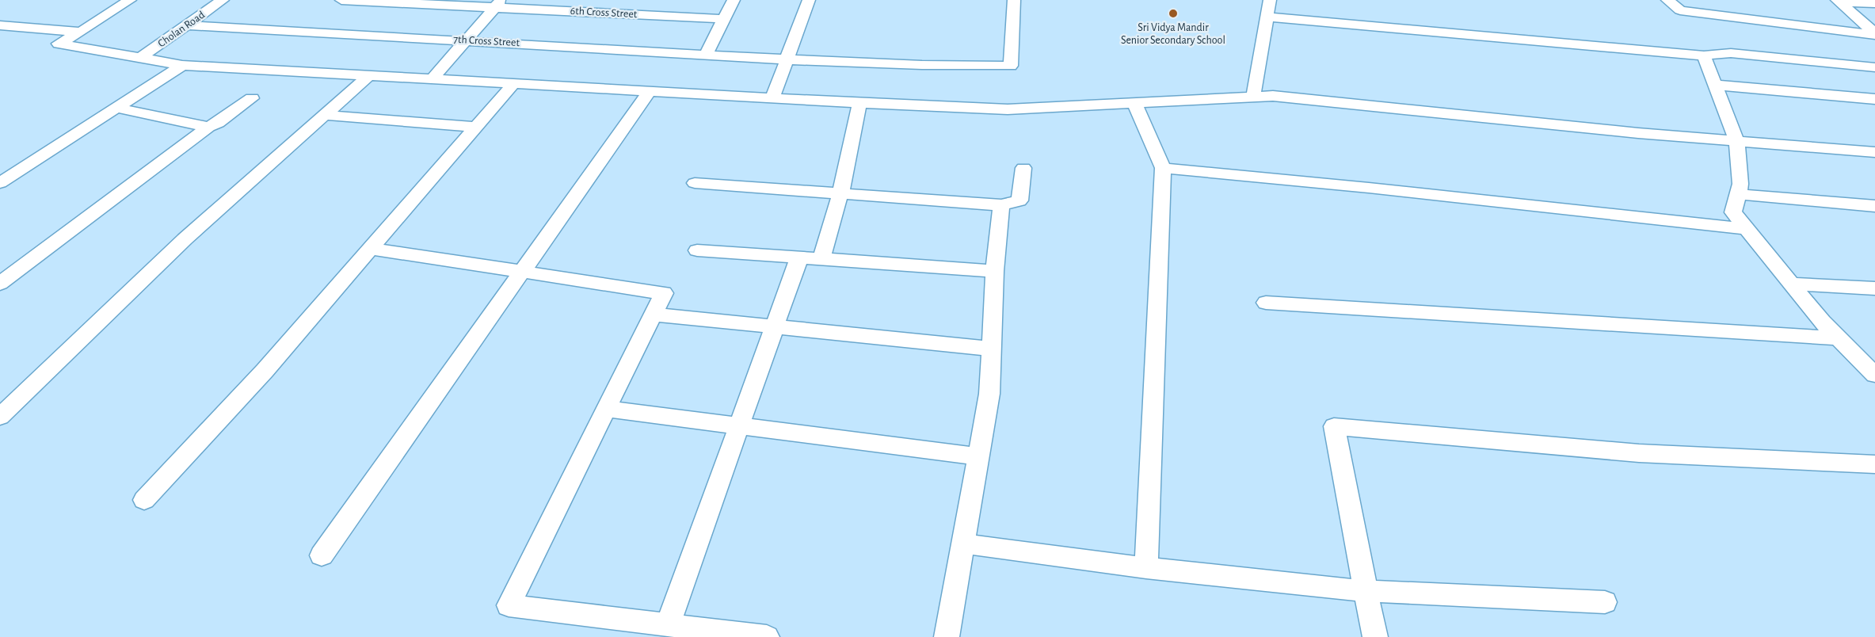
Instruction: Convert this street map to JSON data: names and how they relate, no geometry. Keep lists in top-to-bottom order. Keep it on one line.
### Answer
{"streets":{"street":["6th Cross Street","Cholan Road","7th Cross Street"]},"crossings":[["Cholan Road","7th Cross Street"]],"places":["Sri Vidya Mandir Senior Secondary School"]}
